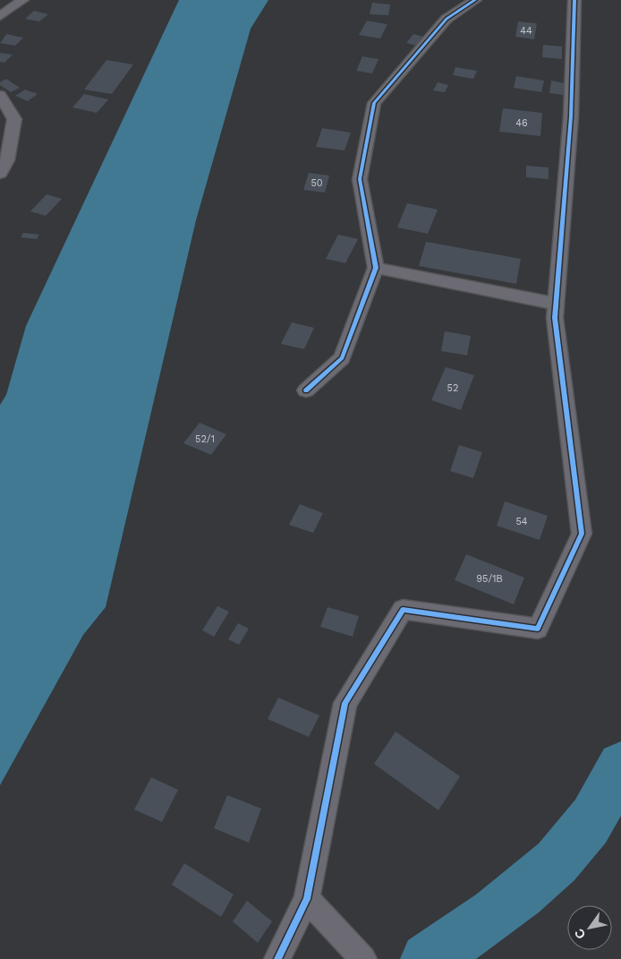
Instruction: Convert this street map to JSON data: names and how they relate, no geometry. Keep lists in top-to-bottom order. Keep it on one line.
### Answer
{"house_numbers":["44","46","50","52","52/1","54","95/1В"],"north":"bottom left"}
